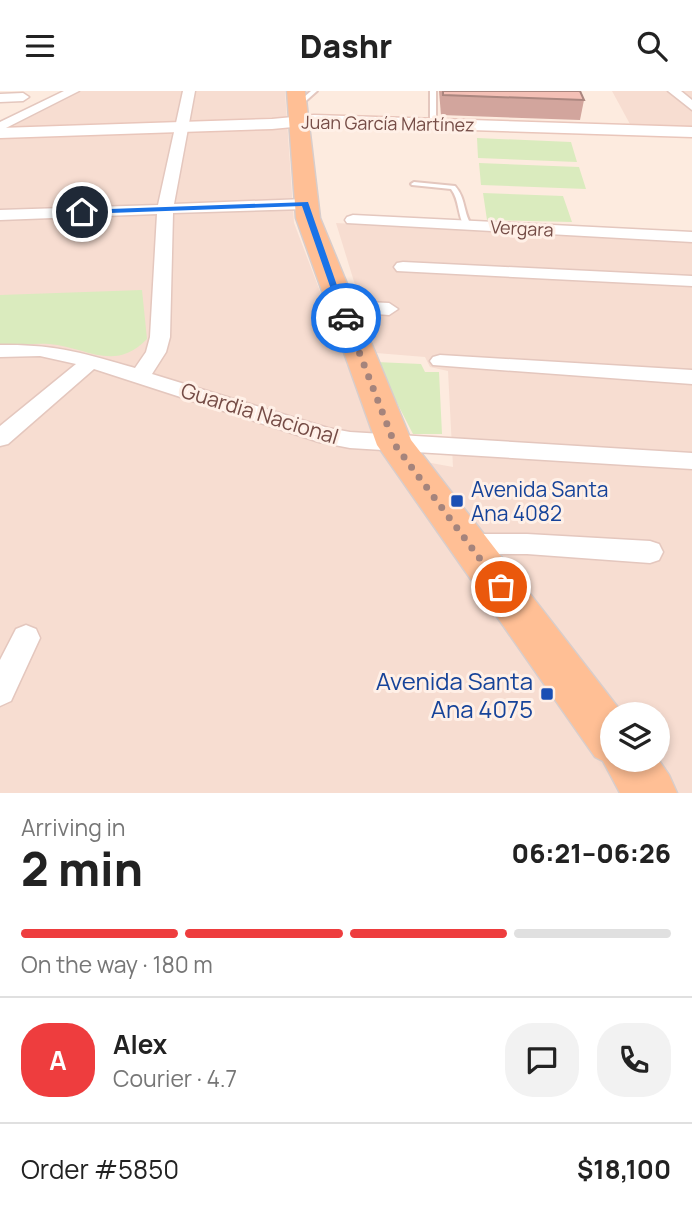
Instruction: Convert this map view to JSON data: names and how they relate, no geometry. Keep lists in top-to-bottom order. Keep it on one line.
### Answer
{"streets":{"main road":["Juan García Martínez"],"street":["Vergara","Guardia Nacional"]},"places":{"transit":["Avenida Santa Ana 4082","Avenida Santa Ana 4075"]},"page":{"header":"Dashr","heading":["2 min","Arriving in","06:21–06:26"],"panel":["Alex","Courier · 4.7","Order #5850","$18,100"],"bar":"On the way · 180 m","round":"A"}}
